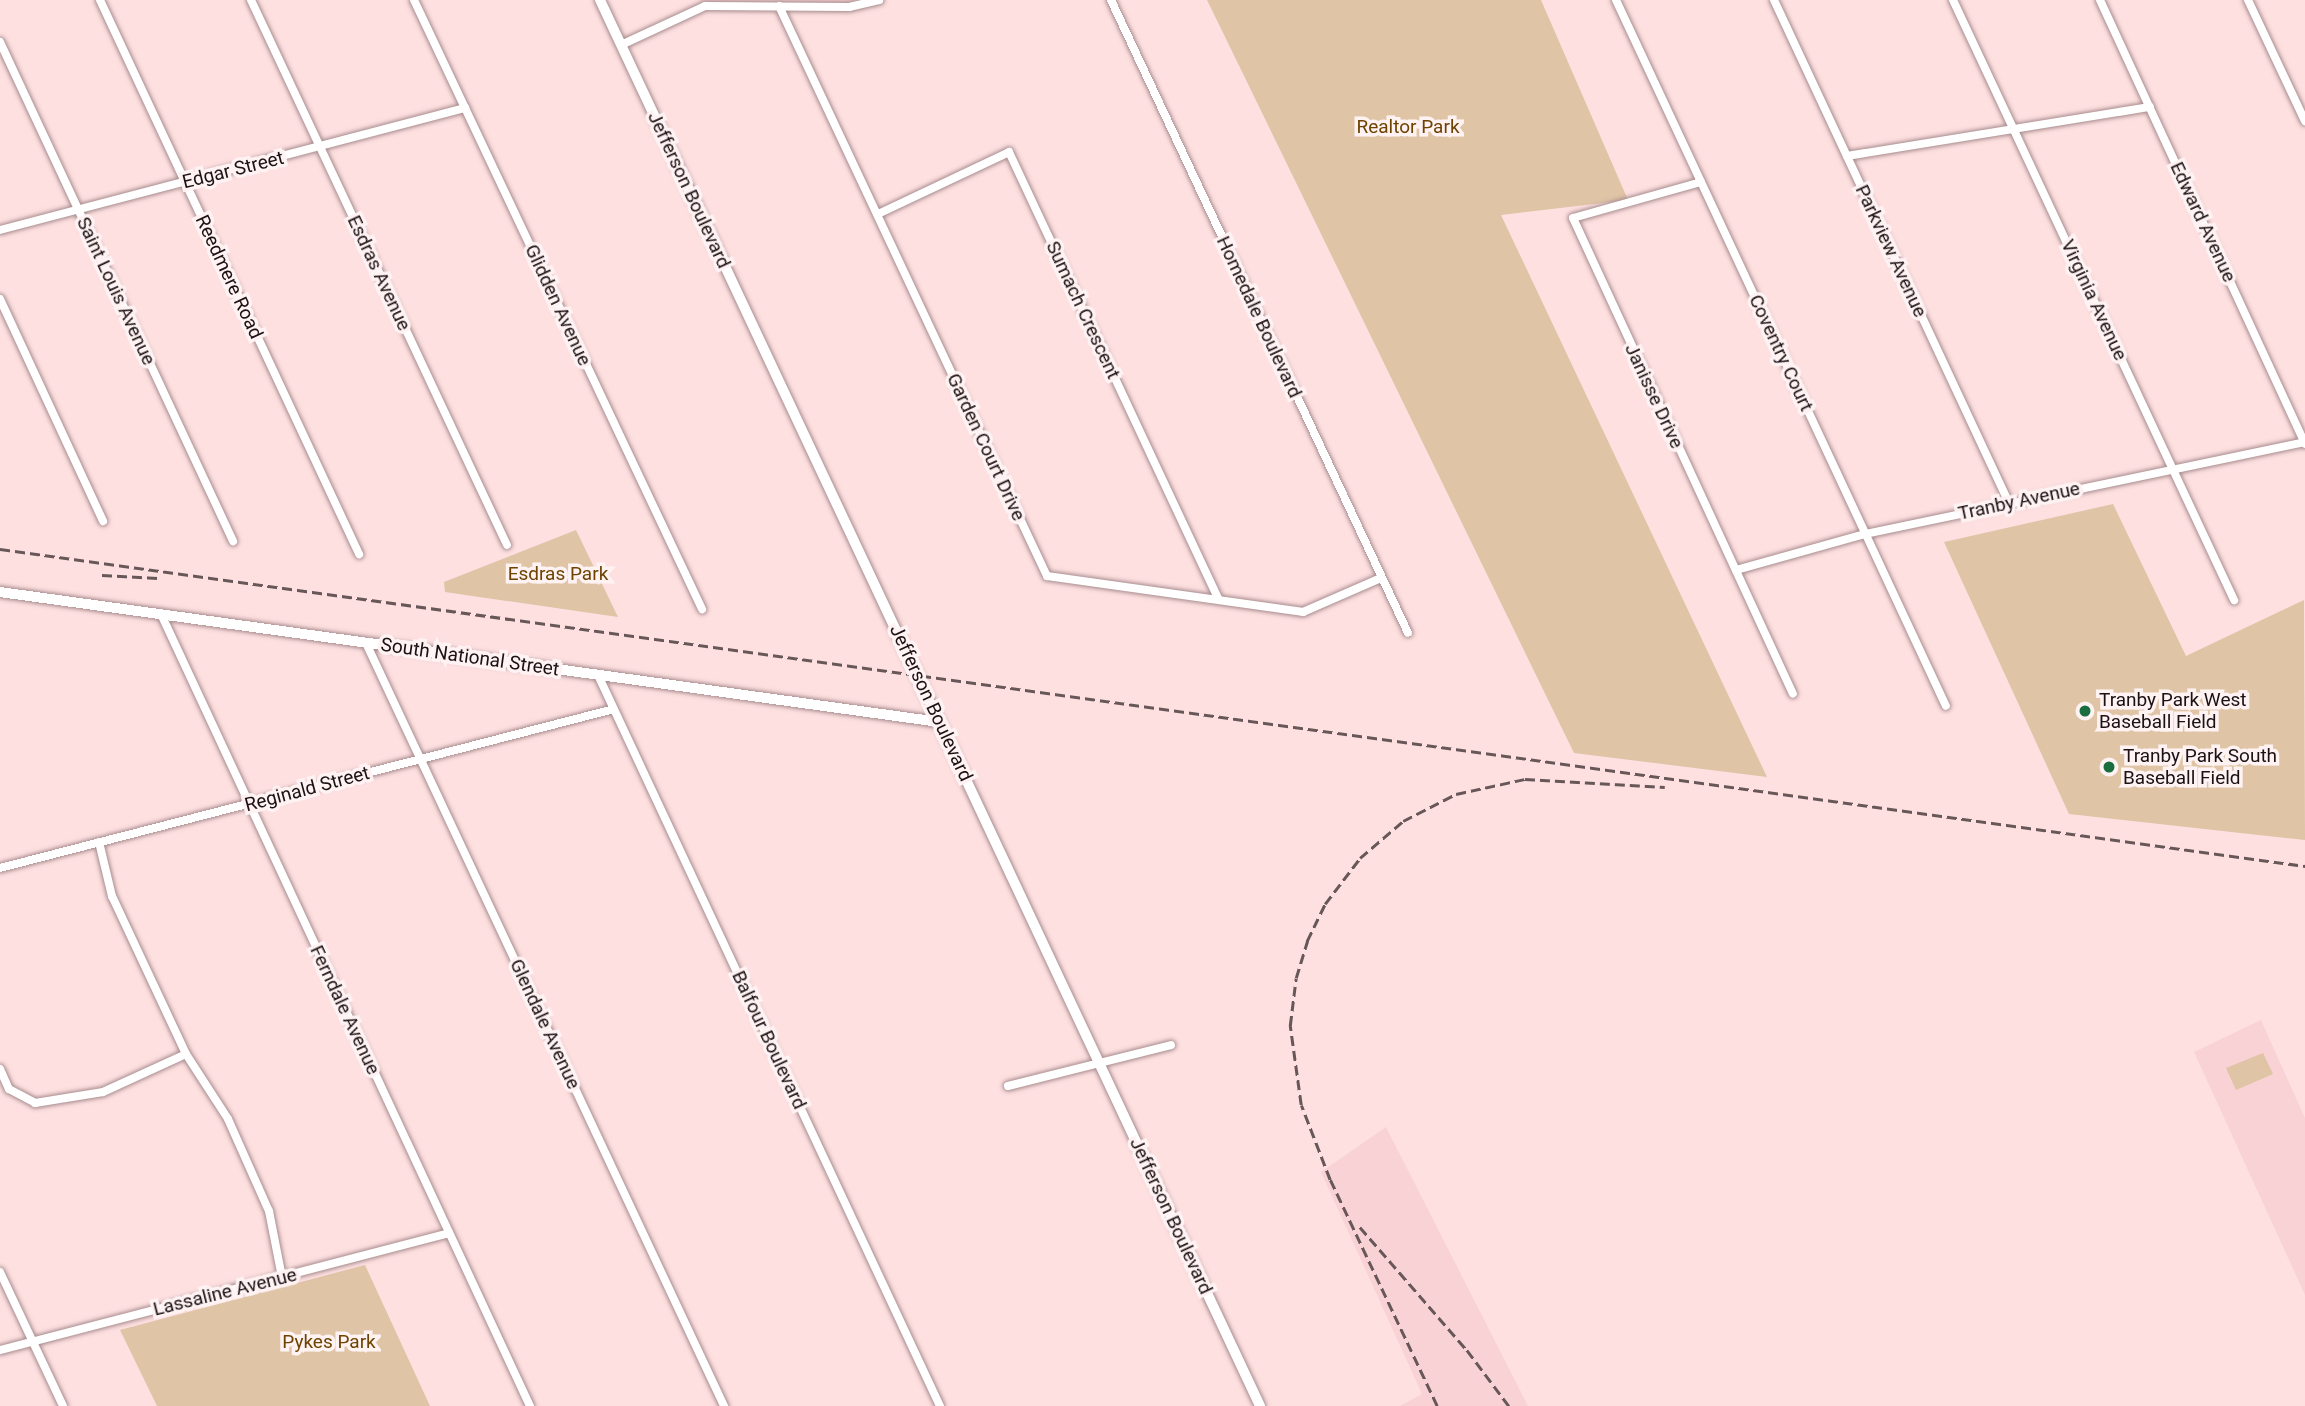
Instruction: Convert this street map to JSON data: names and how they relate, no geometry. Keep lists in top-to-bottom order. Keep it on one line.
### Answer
{"streets":{"street":["Edgar Street","Jefferson Boulevard","Edward Avenue","Parkview Avenue","Esdras Avenue","Reedmere Road","Saint Louis Avenue","Virginia Avenue","Glidden Avenue","Sumach Crescent","Homedale Boulevard","Coventry Court","Janisse Drive","Garden Court Drive","Tranby Avenue","South National Street","Reginald Street","Ferndale Avenue","Glendale Avenue","Balfour Boulevard","Lassaline Avenue"]},"crossings":[["Edgar Street","Esdras Avenue"],["Edgar Street","Reedmere Road"],["Edgar Street","Saint Louis Avenue"],["Edgar Street","Glidden Avenue"],["Jefferson Boulevard","South National Street"],["Edward Avenue","Tranby Avenue"],["Parkview Avenue","Tranby Avenue"],["Virginia Avenue","Tranby Avenue"],["Sumach Crescent","Garden Court Drive"],["Homedale Boulevard","Garden Court Drive"],["Coventry Court","Janisse Drive"],["Coventry Court","Tranby Avenue"],["Janisse Drive","Tranby Avenue"],["South National Street","Ferndale Avenue"],["South National Street","Glendale Avenue"],["South National Street","Balfour Boulevard"],["Reginald Street","Ferndale Avenue"],["Reginald Street","Glendale Avenue"],["Reginald Street","Balfour Boulevard"],["Ferndale Avenue","Lassaline Avenue"]],"parks":["Realtor Park","Esdras Park","Pykes Park"],"places":["Tranby Park West Baseball Field","Tranby Park South Baseball Field"]}
